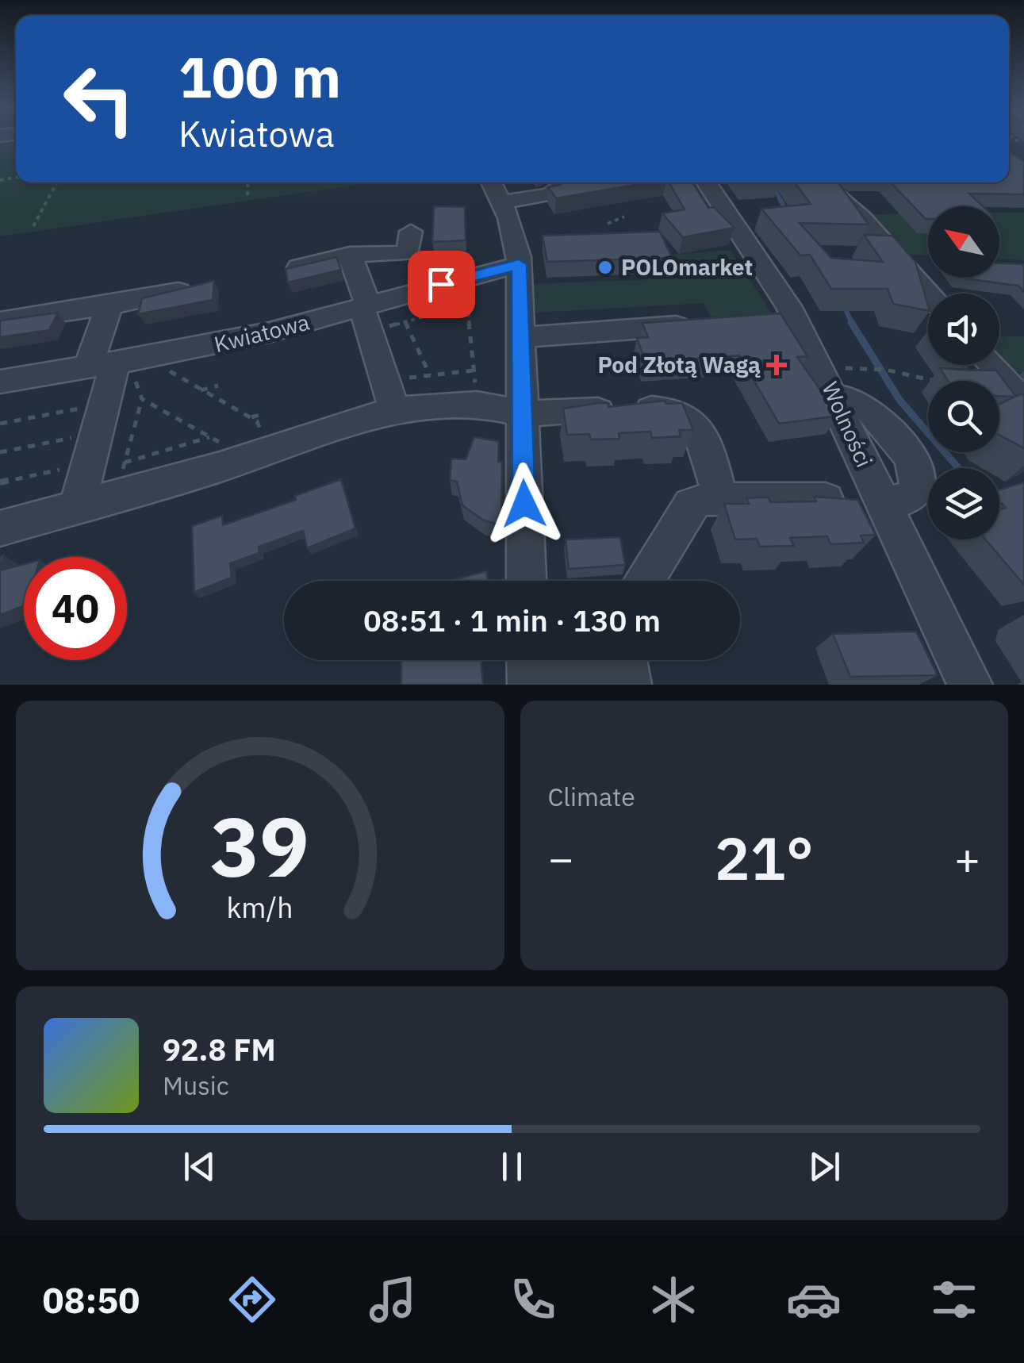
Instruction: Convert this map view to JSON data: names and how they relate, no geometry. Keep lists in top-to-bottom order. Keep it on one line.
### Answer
{"streets":{"street":["Kwiatowa","Wolności"]},"places":{"other":["POLOmarket"],"health":["Pod Złotą Wagą"]},"north":"top left","page":{"turn":["100 m","Kwiatowa"],"limit":"40","trip":"08:51 · 1 min · 130 m","tile":"Climate","heat":["−","21°","+"],"song":["92.8 FM","Music"],"tabs":"08:50","gauge":["39","km/h"]}}
